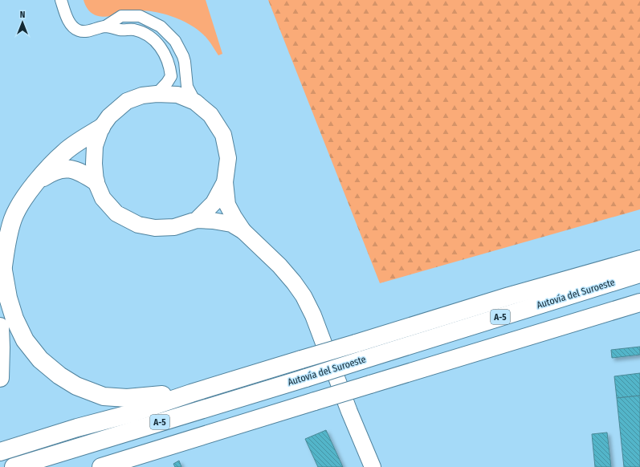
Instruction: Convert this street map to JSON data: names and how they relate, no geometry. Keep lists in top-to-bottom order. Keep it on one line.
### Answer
{"streets":{"highway":["Autovía del Suroeste","A-5"]},"north":"top"}
